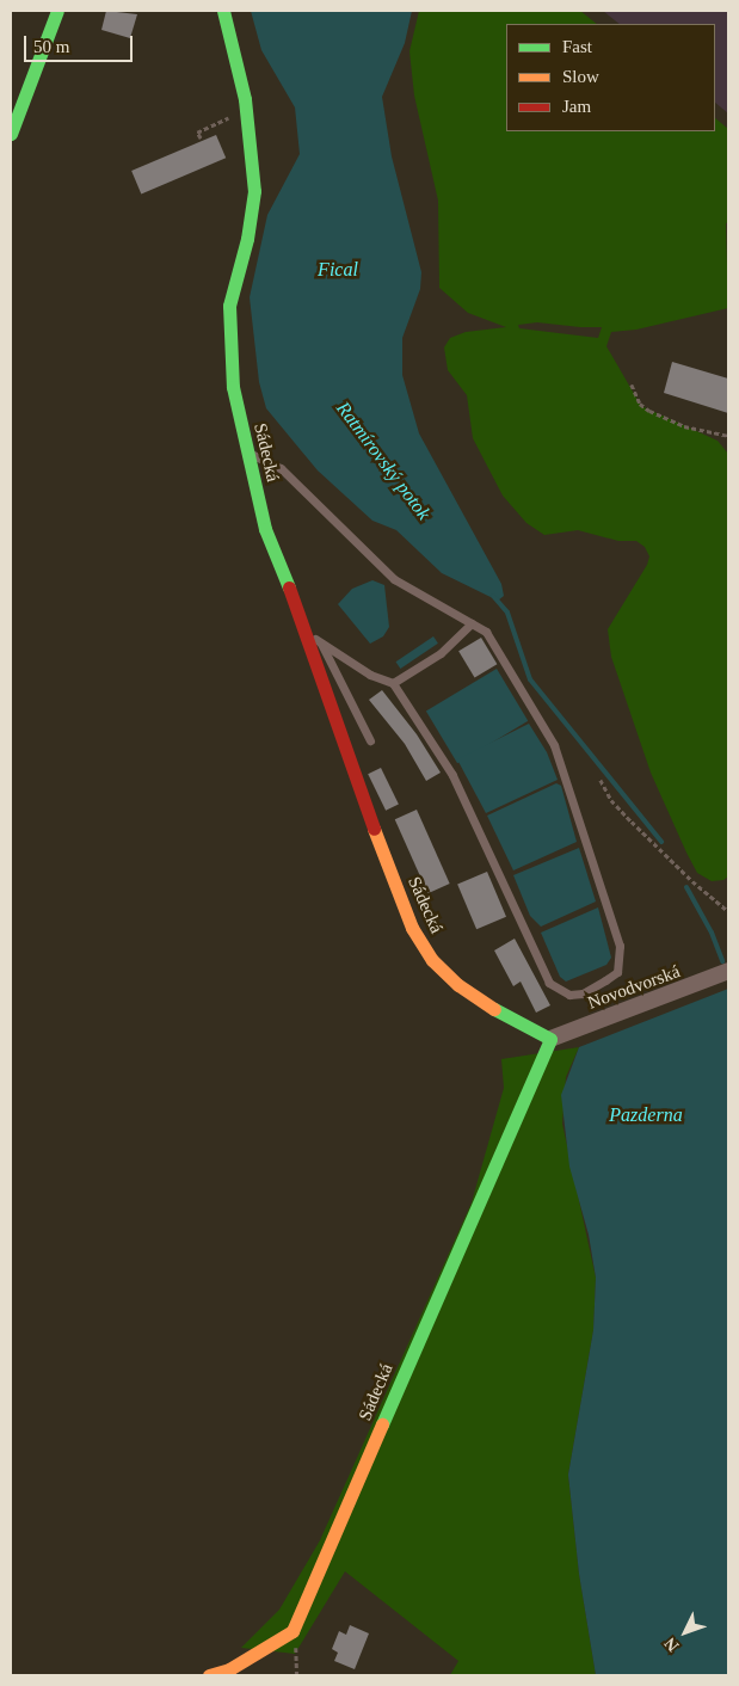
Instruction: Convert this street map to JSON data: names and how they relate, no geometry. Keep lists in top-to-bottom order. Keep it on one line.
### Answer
{"streets":{"street":["Sádecká","Novodvorská"]},"crossings":[["Sádecká","Novodvorská"]],"water":["Fical","Ratmírovský potok","Pazderna"],"legend":["Fast","Slow","Jam"],"scale_bar":"50 m","north":"bottom left"}
